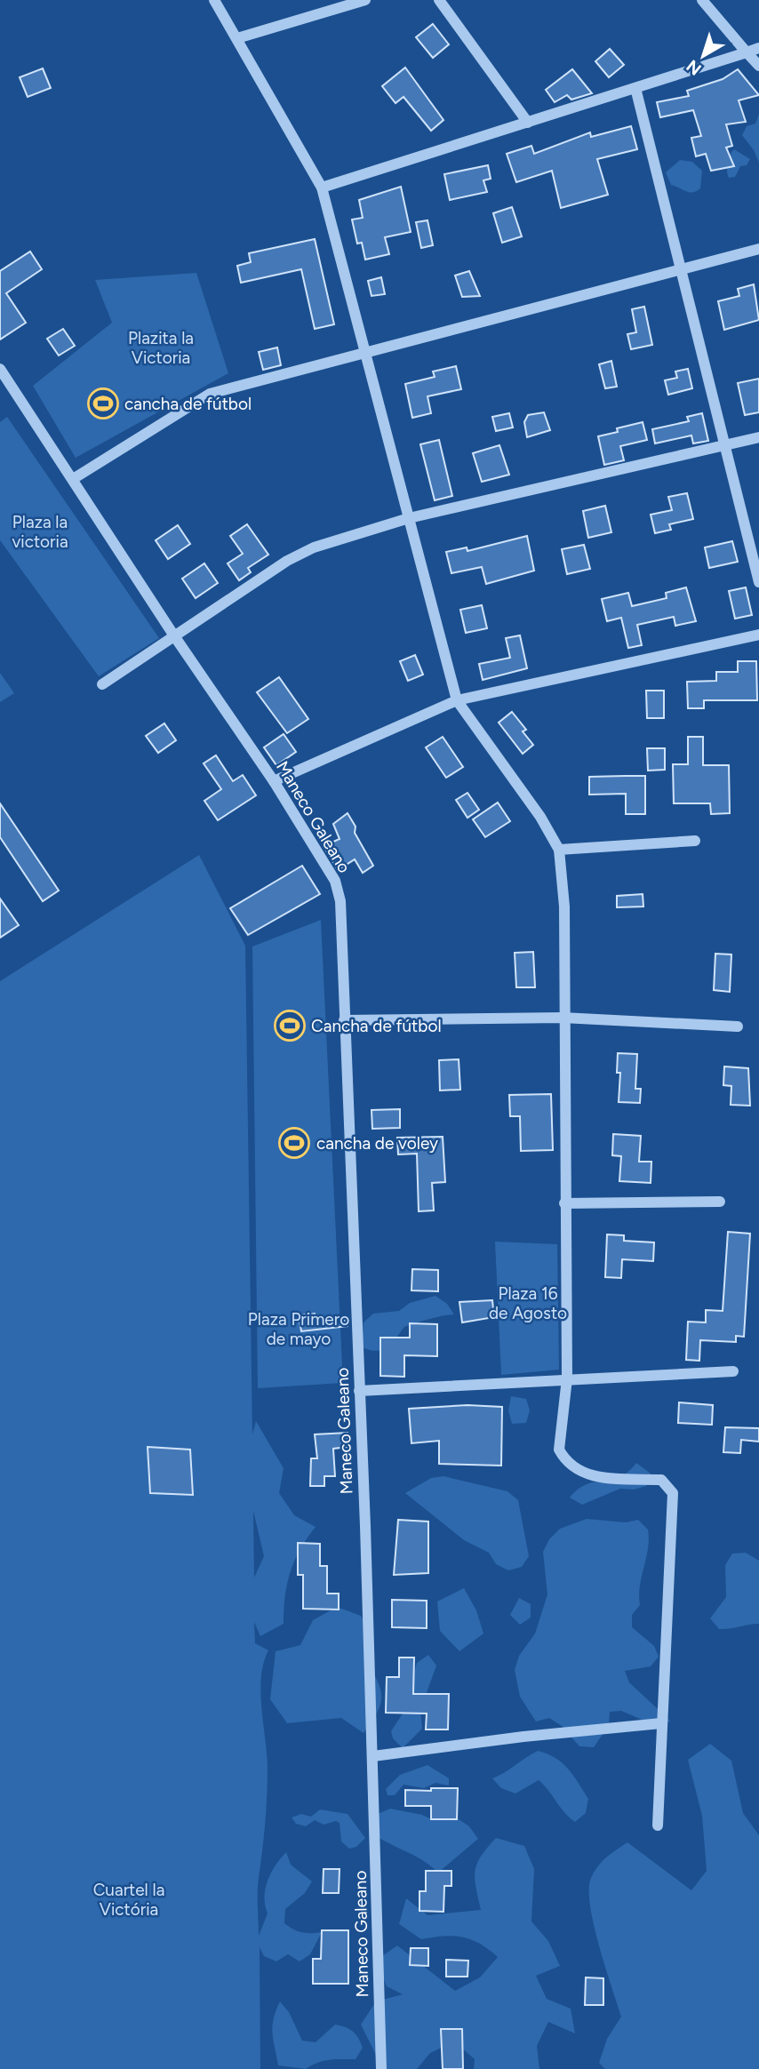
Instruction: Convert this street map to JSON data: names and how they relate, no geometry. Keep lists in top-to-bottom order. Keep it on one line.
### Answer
{"streets":{"street":["Maneco Galeano"]},"parks":["Plazita la Victoria","Plaza la victoria","Plaza 16 de Agosto","Plaza Primero de mayo","Cuartel la Victória"],"places":{"sports":["cancha de fútbol","Cancha de fútbol","cancha de voley"]},"north":"bottom left"}
